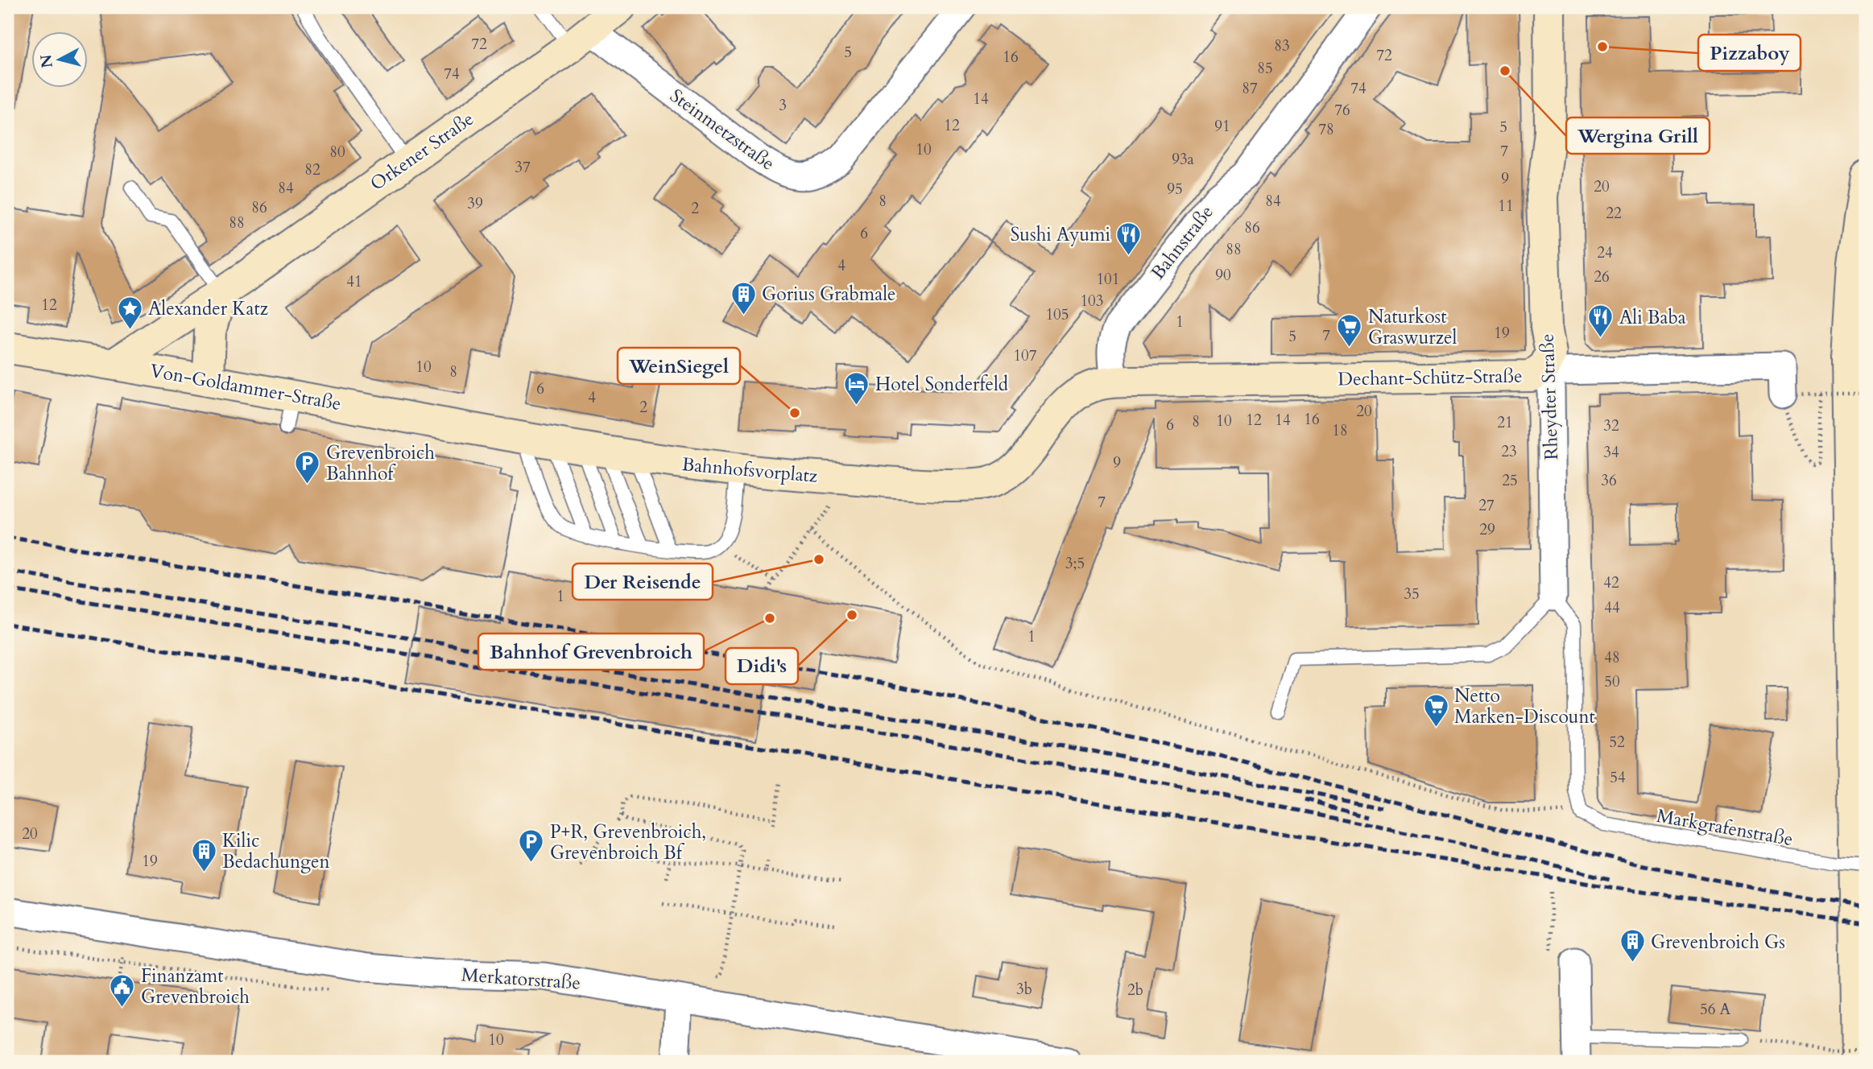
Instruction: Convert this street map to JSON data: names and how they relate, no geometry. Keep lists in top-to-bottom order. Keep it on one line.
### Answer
{"streets":{"street":["Steinmetzstraße","Orkener Straße","Bahnstraße","Dechant-Schütz-Straße","Von-Goldammer-Straße","Rheydter Straße","Bahnhofsvorplatz","Merkatorstraße"],"lane":["Markgrafenstraße"]},"crossings":[["Steinmetzstraße","Orkener Straße"],["Orkener Straße","Von-Goldammer-Straße"],["Bahnstraße","Dechant-Schütz-Straße"],["Bahnstraße","Bahnhofsvorplatz"],["Dechant-Schütz-Straße","Rheydter Straße"],["Dechant-Schütz-Straße","Bahnhofsvorplatz"],["Von-Goldammer-Straße","Bahnhofsvorplatz"]],"places":{"other":["Pizzaboy","Wergina Grill","WeinSiegel","Der Reisende","Didi's","Bahnhof Grevenbroich"],"restaurant":["Sushi Ayumi","Ali Baba"],"building":["Gorius Grabmale","Kilic Bedachungen","Grevenbroich Gs"],"place":["Alexander Katz"],"supermarket":["Naturkost Graswurzel","Netto Marken-Discount"],"hotel":["Hotel Sonderfeld"],"parking":["Grevenbroich Bahnhof","P+R, Grevenbroich, Grevenbroich Bf"],"public building":["Finanzamt Grevenbroich"]},"house_numbers":["72","83","5","72","16","85","74","87","74","14","3","76","12","91","5","78","10","7","80","93a","37","82","9","20","84","95","8","84","39","11","86","2","22","88","86","6","88","24","4","90","26","101","41","103","12","105","1","19","7","5","107","10","8","6","4","2","20","16","12","14","10","8","21","6","32","18","23","34","9","25","36","7","27","29","3;5","42","35","1","44","1","48","50","52","54","20","19","3b","2b","56 A","10"],"north":"left"}
